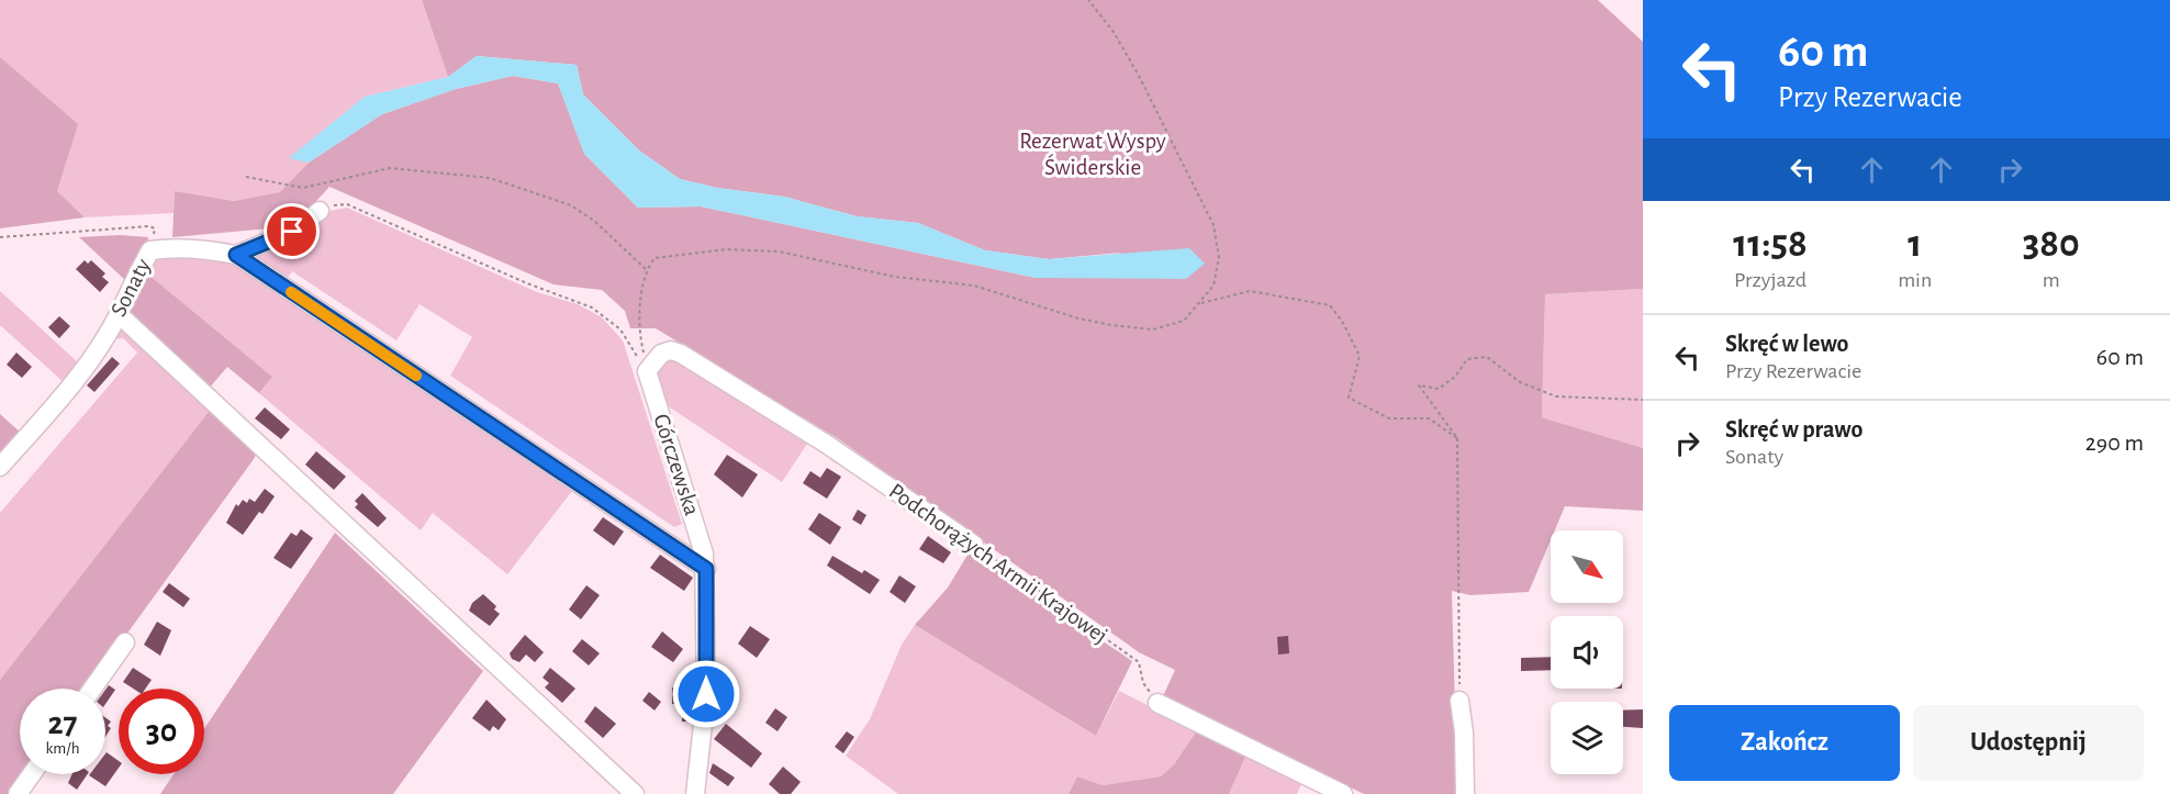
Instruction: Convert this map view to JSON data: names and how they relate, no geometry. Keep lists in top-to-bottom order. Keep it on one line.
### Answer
{"streets":{"street":["Sonaty","Górczewska","Podchorążych Armii Krajowej"]},"crossings":[["Górczewska","Podchorążych Armii Krajowej"]],"parks":["Rezerwat Wyspy Świderskie"],"north":"bottom right","page":{"turn":["60 m","Przy Rezerwacie"],"eta":["11:58","Przyjazd","1","min","380","m"],"list":[{"name":"Skręć w lewo","note":"Przy Rezerwacie","value":"60 m"},{"name":"Skręć w prawo","note":"Sonaty","value":"290 m"}],"speed":"27 km/h","limit":"30","buttons":["Zakończ","Udostępnij"]}}
